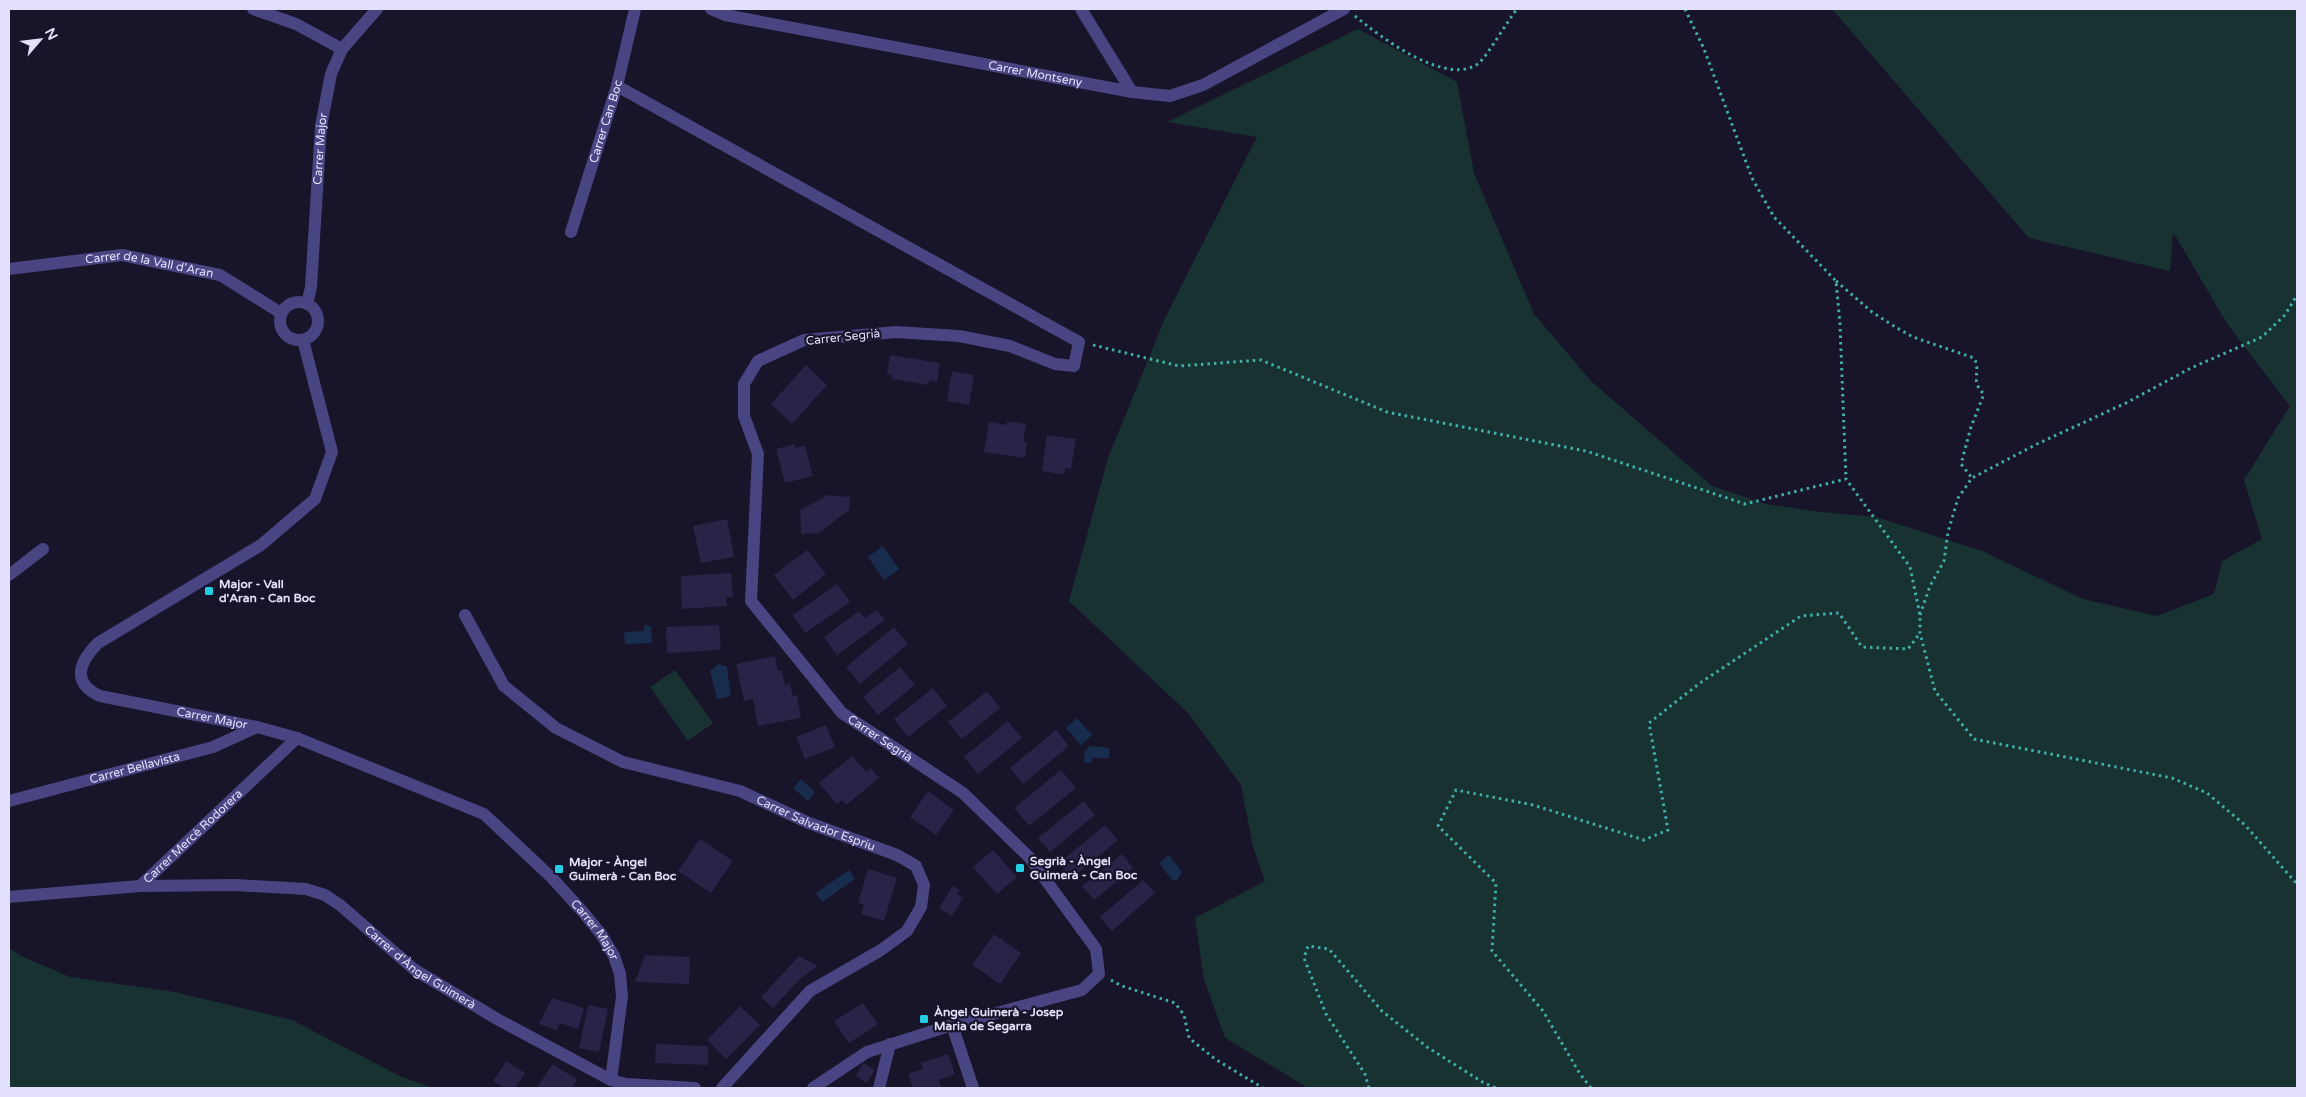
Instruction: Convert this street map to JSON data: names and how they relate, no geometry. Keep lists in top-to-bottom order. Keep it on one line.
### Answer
{"streets":{"street":["Carrer Montseny","Carrer Can Boc","Carrer Major","Carrer de la Vall d'Aran","Carrer Segrià","Carrer Bellavista","Carrer Salvador Espriu","Carrer Mercè Rodorera","Carrer d'Àngel Guimerà"]},"crossings":[["Carrer Major","Carrer de la Vall d'Aran"],["Carrer Major","Carrer Bellavista"],["Carrer Major","Carrer Mercè Rodorera"],["Carrer Major","Carrer d'Àngel Guimerà"],["Carrer Mercè Rodorera","Carrer d'Àngel Guimerà"]],"places":{"transit":["Major - Vall d'Aran - Can Boc","Segrià - Àngel Guimerà - Can Boc","Major - Àngel Guimerà - Can Boc","Àngel Guimerà - Josep Maria de Segarra"]},"north":"top right"}
